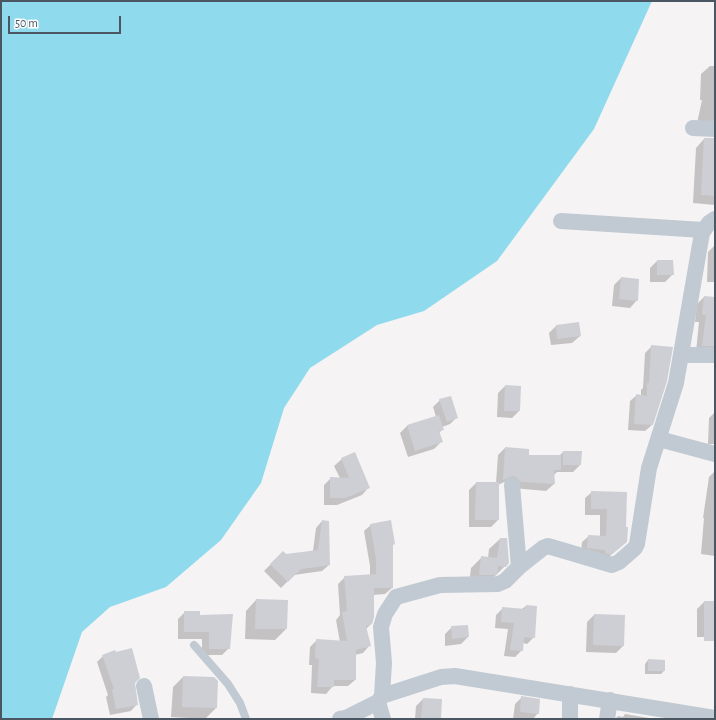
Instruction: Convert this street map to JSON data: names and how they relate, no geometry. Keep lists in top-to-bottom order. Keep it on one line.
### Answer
{"scale_bar":"50 m"}
